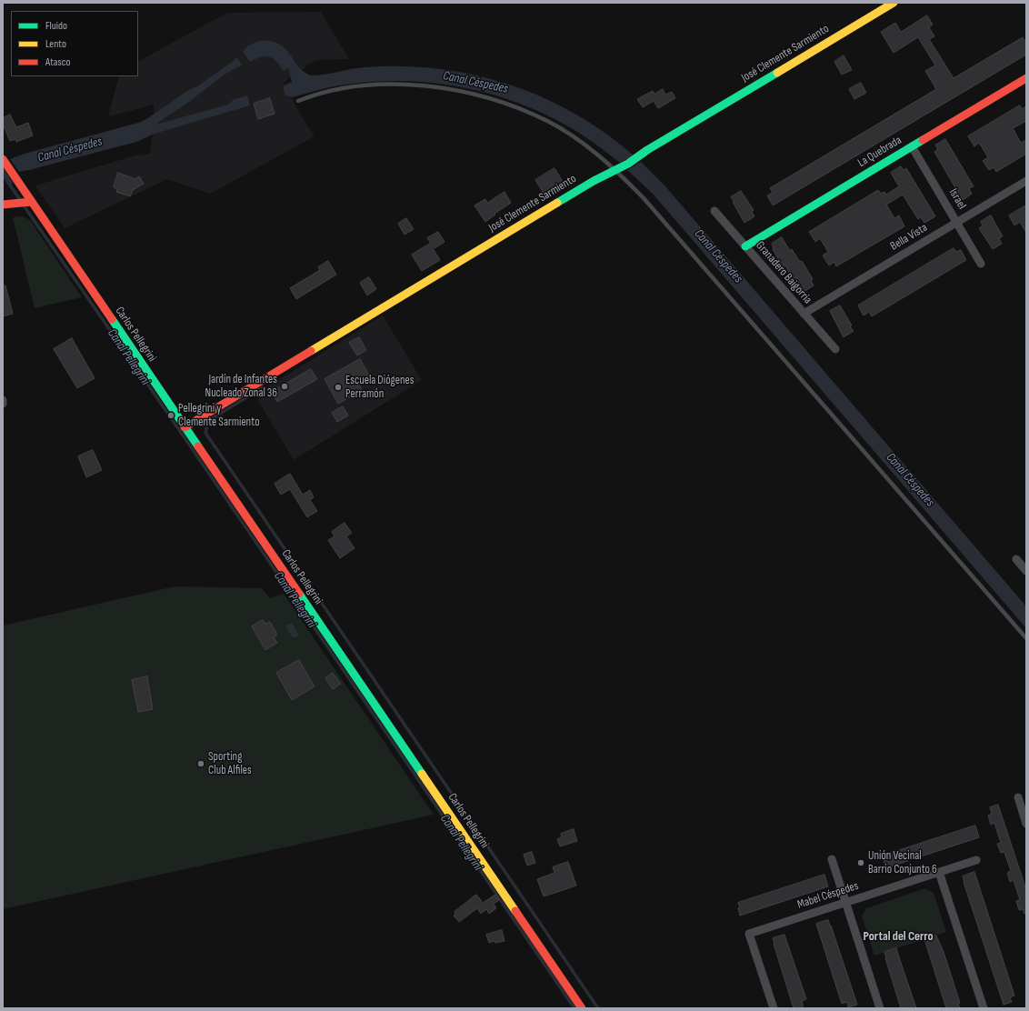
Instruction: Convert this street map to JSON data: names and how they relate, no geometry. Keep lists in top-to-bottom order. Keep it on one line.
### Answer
{"streets":{"street":["José Clemente Sarmiento","La Quebrada","Israel","Bella Vista","Granadero Baigorria","Carlos Pellegrini","Mabel Céspedes"]},"crossings":[["José Clemente Sarmiento","Carlos Pellegrini"],["La Quebrada","Israel"],["La Quebrada","Granadero Baigorria"],["Israel","Bella Vista"],["Bella Vista","Granadero Baigorria"]],"districts":["Portal del Cerro"],"water":["Canal Céspedes","Canal Pellegrini"],"places":["Jardín de Infantes Nucleado Zonal 36","Escuela Diógenes Perramón","Pellegrini y Clemente Sarmiento","Sporting Club Alfiles","Unión Vecinal Barrio Conjunto 6"],"legend":["Fluido","Lento","Atasco"]}
